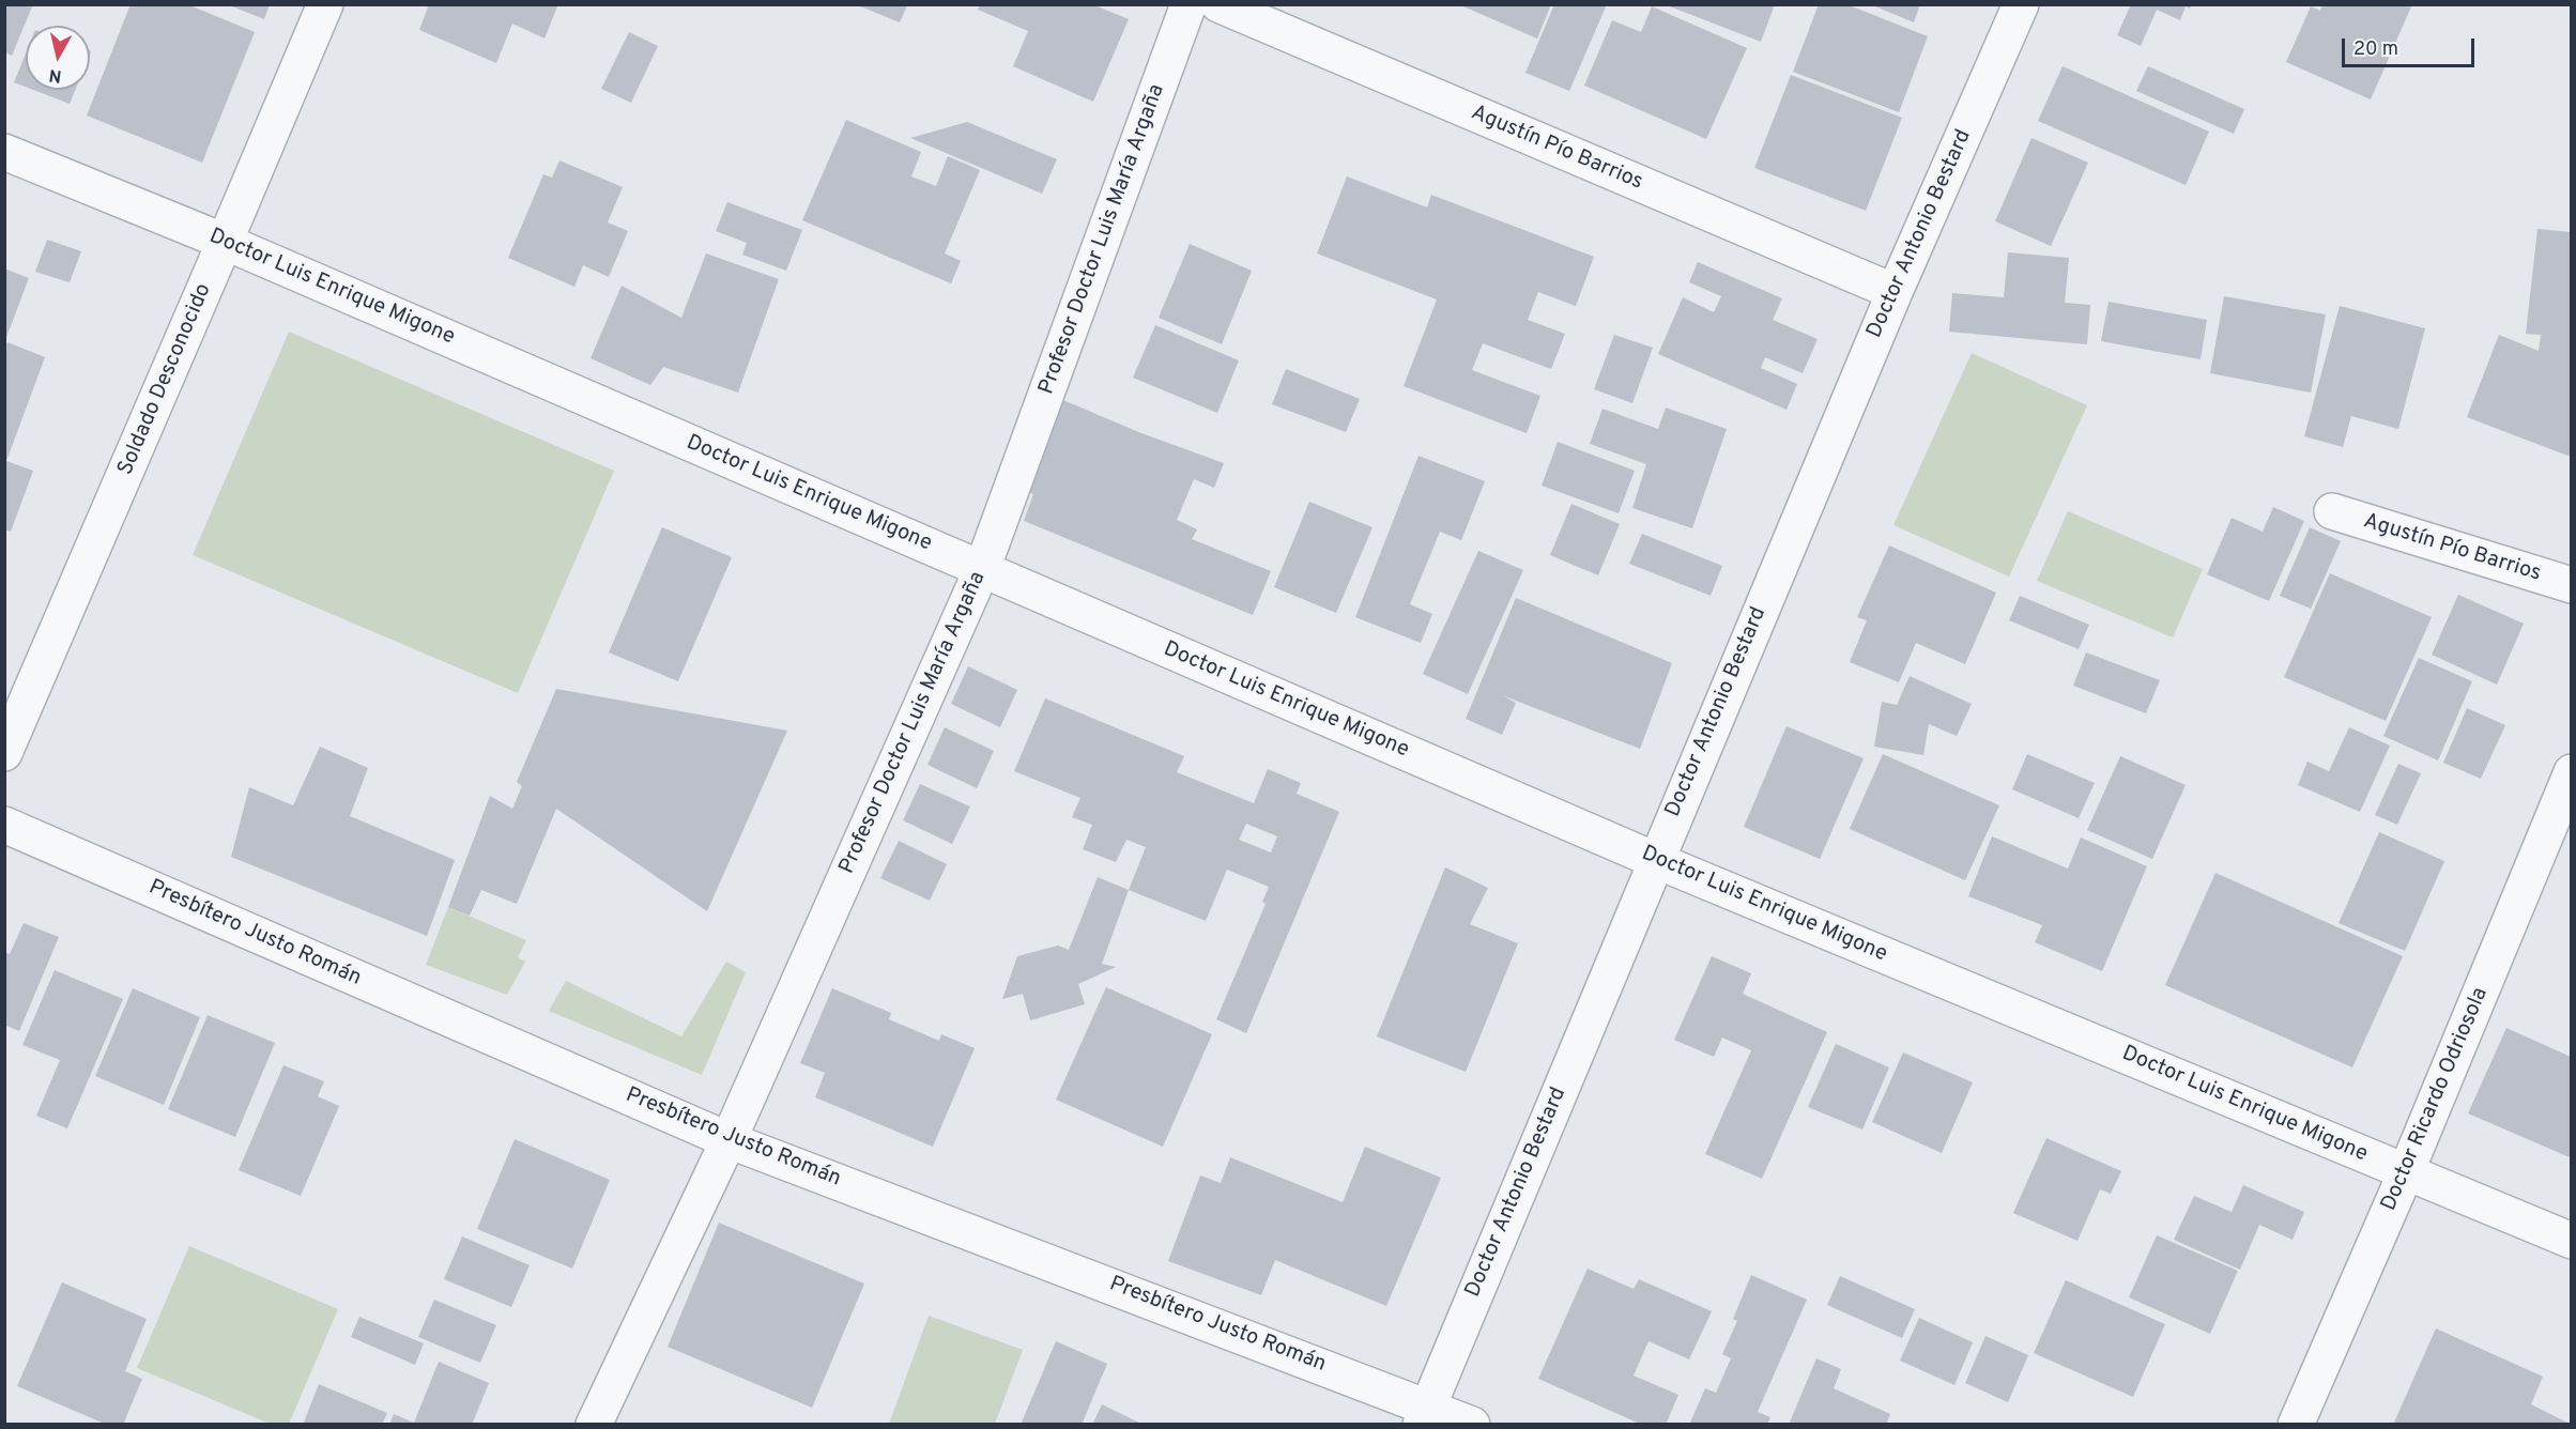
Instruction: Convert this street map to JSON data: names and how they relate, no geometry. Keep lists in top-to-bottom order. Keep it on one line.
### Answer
{"streets":{"street":["Agustín Pío Barrios","Doctor Antonio Bestard","Profesor Doctor Luis María Argaña","Doctor Luis Enrique Migone","Soldado Desconocido","Presbítero Justo Román","Doctor Ricardo Odriosola"]},"crossings":[["Agustín Pío Barrios","Doctor Antonio Bestard"],["Doctor Antonio Bestard","Doctor Luis Enrique Migone"],["Doctor Antonio Bestard","Presbítero Justo Román"],["Profesor Doctor Luis María Argaña","Doctor Luis Enrique Migone"],["Profesor Doctor Luis María Argaña","Presbítero Justo Román"],["Doctor Luis Enrique Migone","Soldado Desconocido"],["Doctor Luis Enrique Migone","Doctor Ricardo Odriosola"]],"scale_bar":"20 m","north":"bottom"}
